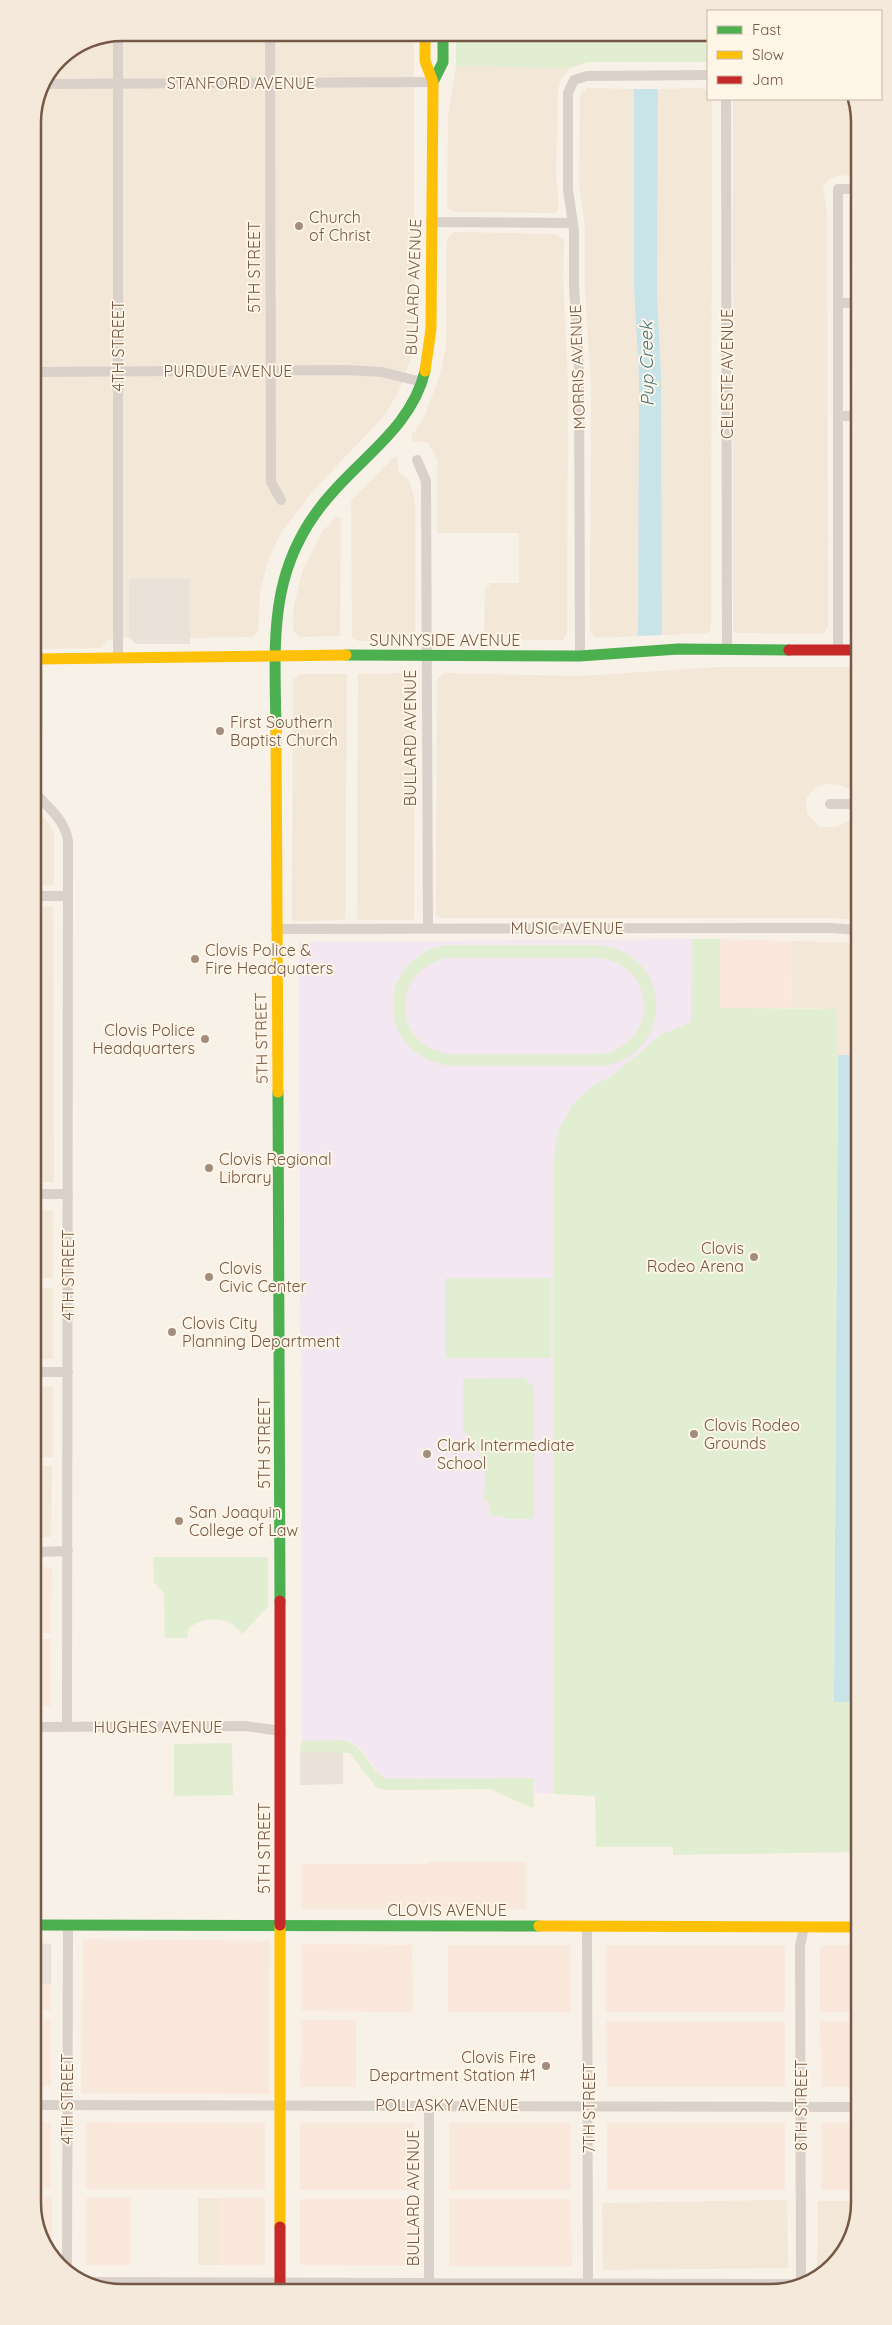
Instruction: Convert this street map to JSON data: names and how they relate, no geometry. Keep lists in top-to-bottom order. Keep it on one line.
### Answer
{"streets":{"main road":["5TH STREET","BULLARD AVENUE","SUNNYSIDE AVENUE","CLOVIS AVENUE"],"street":["STANFORD AVENUE","4TH STREET","MORRIS AVENUE","PURDUE AVENUE","CELESTE AVENUE","MUSIC AVENUE","HUGHES AVENUE","POLLASKY AVENUE","8TH STREET","7TH STREET"]},"crossings":[["STANFORD AVENUE","5TH STREET"],["STANFORD AVENUE","BULLARD AVENUE"],["STANFORD AVENUE","4TH STREET"],["5TH STREET","BULLARD AVENUE"],["5TH STREET","PURDUE AVENUE"],["5TH STREET","SUNNYSIDE AVENUE"],["5TH STREET","MUSIC AVENUE"],["5TH STREET","HUGHES AVENUE"],["5TH STREET","CLOVIS AVENUE"],["5TH STREET","POLLASKY AVENUE"],["BULLARD AVENUE","PURDUE AVENUE"],["BULLARD AVENUE","SUNNYSIDE AVENUE"],["BULLARD AVENUE","MUSIC AVENUE"],["BULLARD AVENUE","POLLASKY AVENUE"],["4TH STREET","PURDUE AVENUE"],["4TH STREET","SUNNYSIDE AVENUE"],["4TH STREET","HUGHES AVENUE"],["4TH STREET","CLOVIS AVENUE"],["4TH STREET","POLLASKY AVENUE"],["MORRIS AVENUE","SUNNYSIDE AVENUE"],["CELESTE AVENUE","SUNNYSIDE AVENUE"],["CLOVIS AVENUE","8TH STREET"],["CLOVIS AVENUE","7TH STREET"],["POLLASKY AVENUE","8TH STREET"],["POLLASKY AVENUE","7TH STREET"]],"water":["Pup Creek"],"places":["Church of Christ","First Southern Baptist Church","Clovis Police & Fire Headquaters","Clovis Police Headquarters","Clovis Regional Library","Clovis Rodeo Arena","Clovis Civic Center","Clovis City Planning Department","Clovis Rodeo Grounds","Clark Intermediate School","San Joaquin College of Law","Clovis Fire Department Station #1"],"legend":["Fast","Slow","Jam"]}
